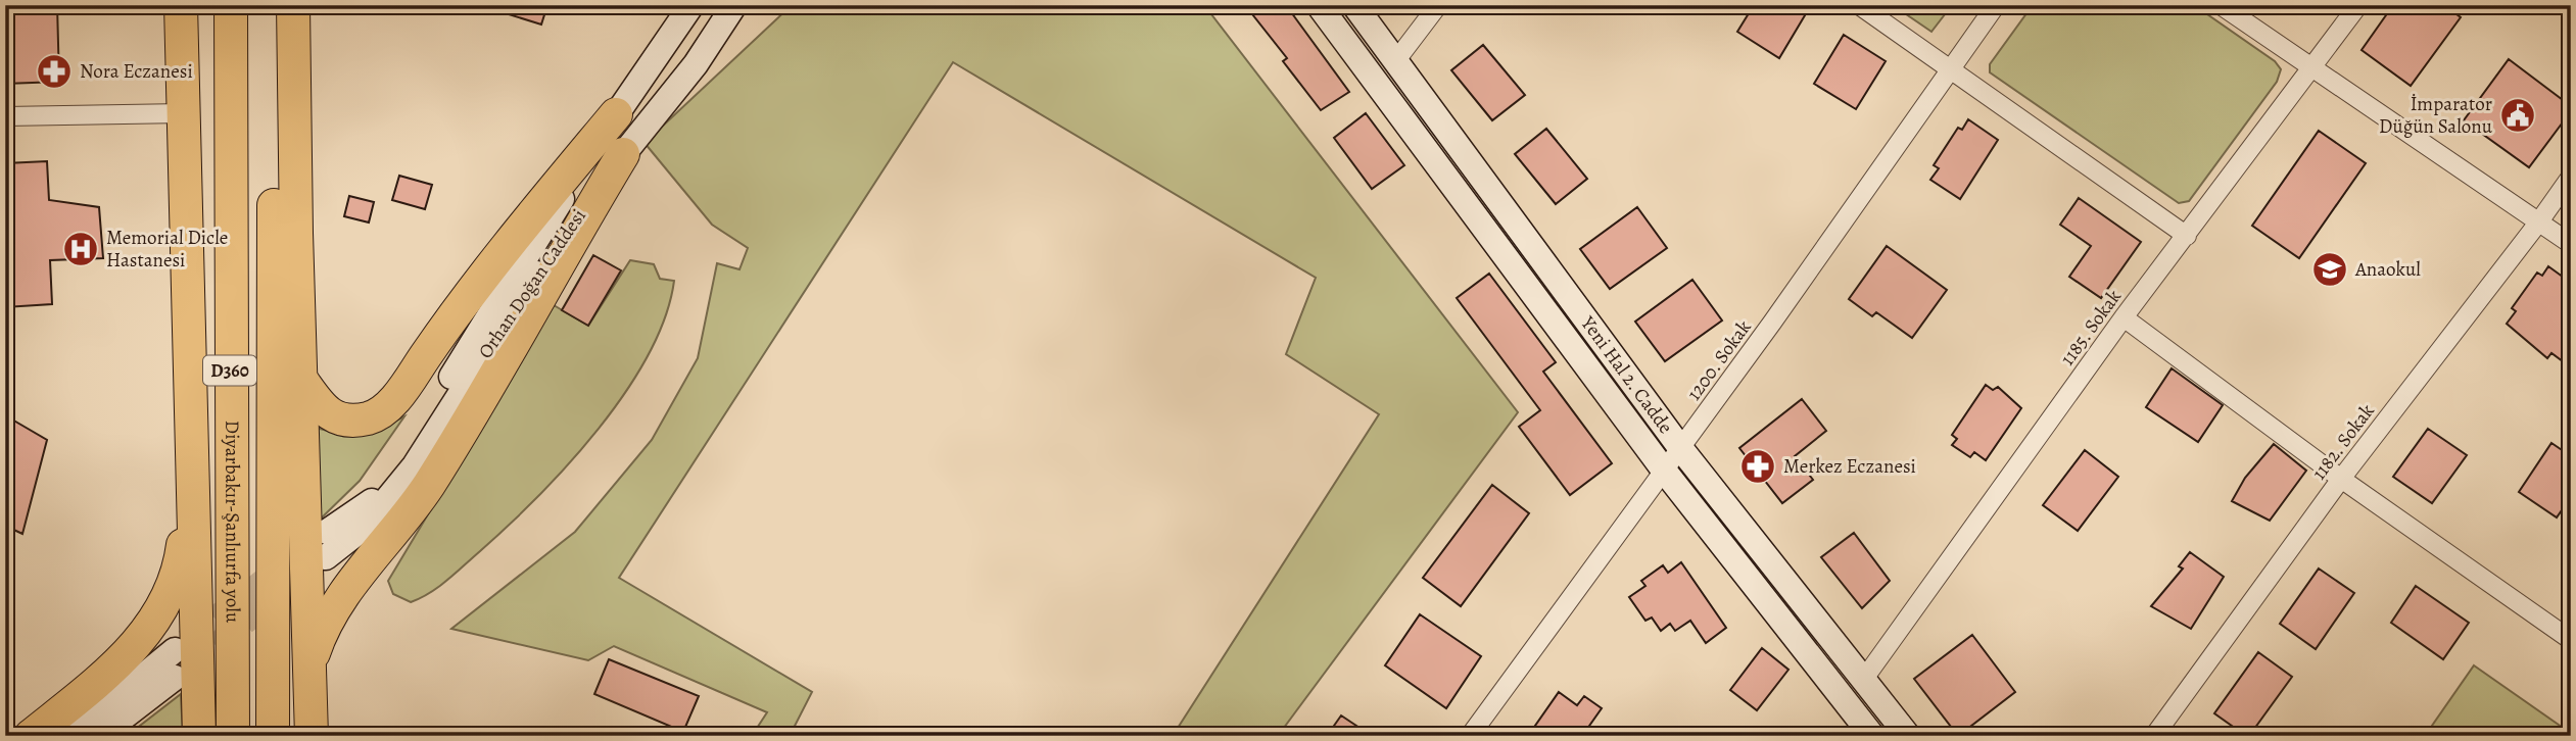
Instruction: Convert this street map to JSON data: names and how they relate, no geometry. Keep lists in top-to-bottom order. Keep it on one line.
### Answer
{"streets":{"highway":["D360","Diyarbakır-Şanlıurfa yolu"],"street":["Orhan Doğan Caddesi","1185. Sokak","1200. Sokak","Yeni Hal 2. Cadde","1182. Sokak"]},"crossings":[["1185. Sokak","Yeni Hal 2. Cadde"],["1200. Sokak","Yeni Hal 2. Cadde"]],"places":{"pharmacy":["Nora Eczanesi","Merkez Eczanesi"],"public building":["İmparator Düğün Salonu"],"hospital":["Memorial Dicle Hastanesi"],"school or university":["Anaokul"]}}
